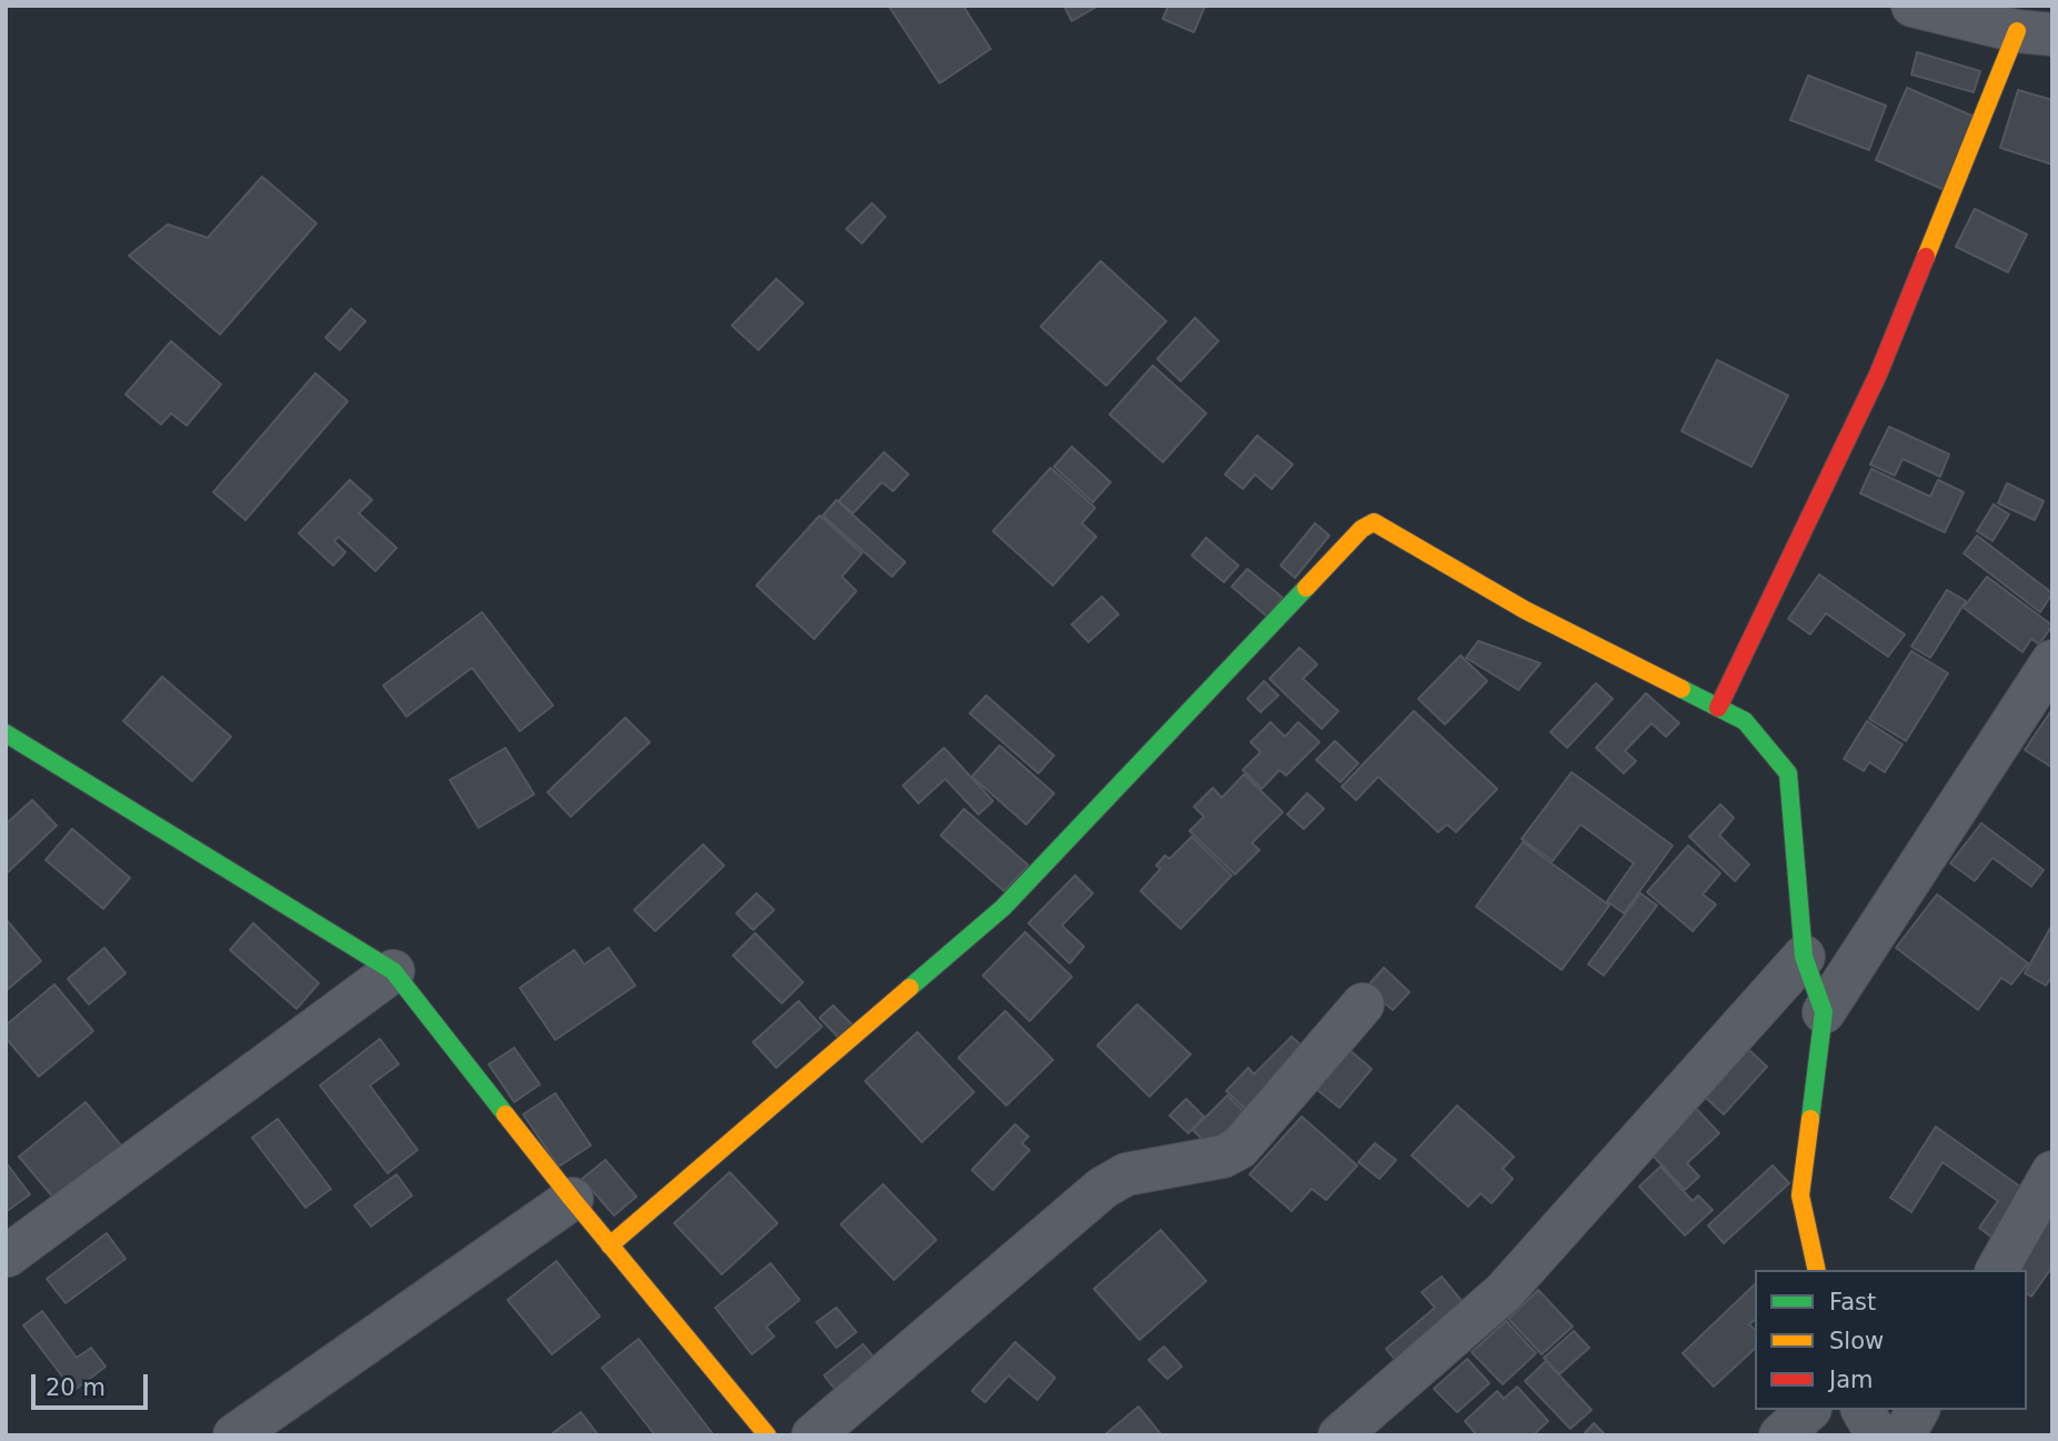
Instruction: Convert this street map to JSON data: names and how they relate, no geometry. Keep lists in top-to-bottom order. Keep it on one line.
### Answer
{"legend":["Fast","Slow","Jam"],"scale_bar":"20 m"}
